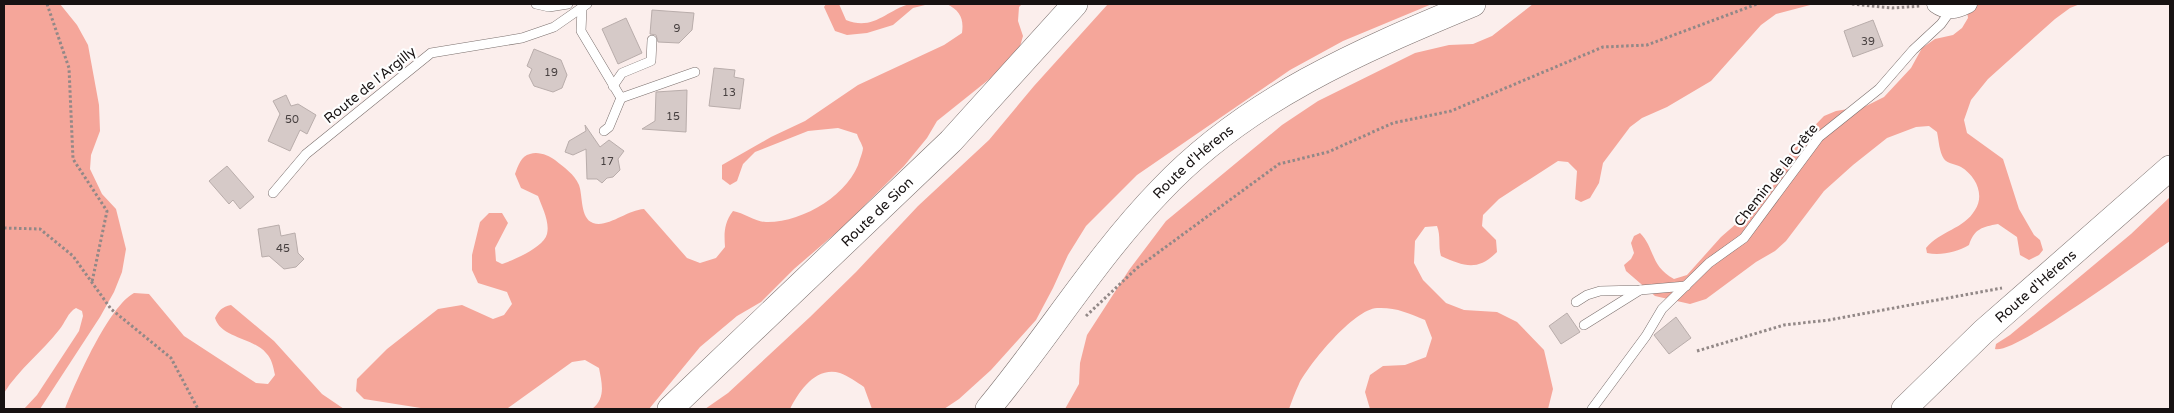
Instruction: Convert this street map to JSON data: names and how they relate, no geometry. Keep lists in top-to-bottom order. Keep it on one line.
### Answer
{"streets":{"main road":["Route d'Hérens","Route de Sion"],"lane":["Route de l'Argilly","Chemin de la Crête"]},"house_numbers":["9","39","19","13","15","50","17","45"]}
